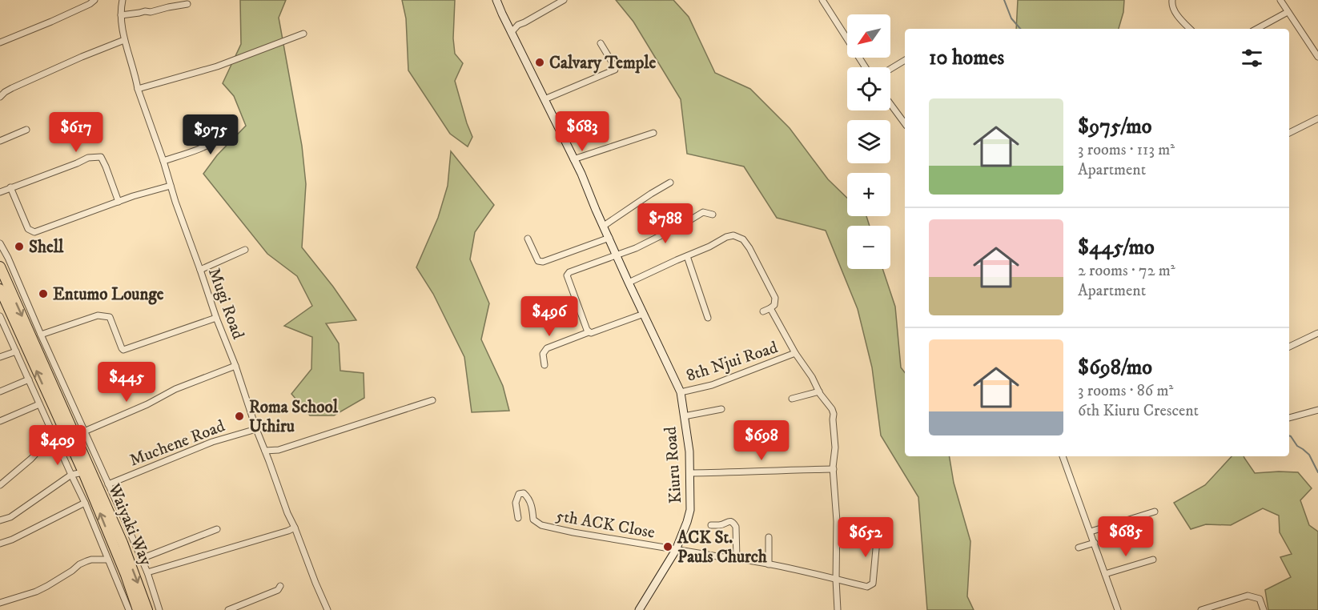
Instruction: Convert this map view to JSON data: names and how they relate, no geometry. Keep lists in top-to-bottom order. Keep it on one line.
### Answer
{"streets":{"highway":["Waiyaki Way"],"street":["Mugi Road","8th Njui Road","Muchene Road","Kiuru Road","5th ACK Close"]},"crossings":[["Mugi Road","Muchene Road"],["8th Njui Road","Kiuru Road"],["Kiuru Road","5th ACK Close"]],"places":["Calvary Temple","Shell","Entumo Lounge","Roma School Uthiru","ACK St. Pauls Church"],"north":"bottom left","page":{"map_buttons":["+","−"],"heading":"10 homes","list":[{"name":"$975/mo","note":"3 rooms · 113 m² · Apartment"},{"name":"$445/mo","note":"2 rooms · 72 m² · Apartment"},{"name":"$698/mo","note":"3 rooms · 86 m² · 6th Kiuru Crescent"}],"price":["$683","$617","$975","$788","$496","$445","$698","$409","$685","$652"]}}
